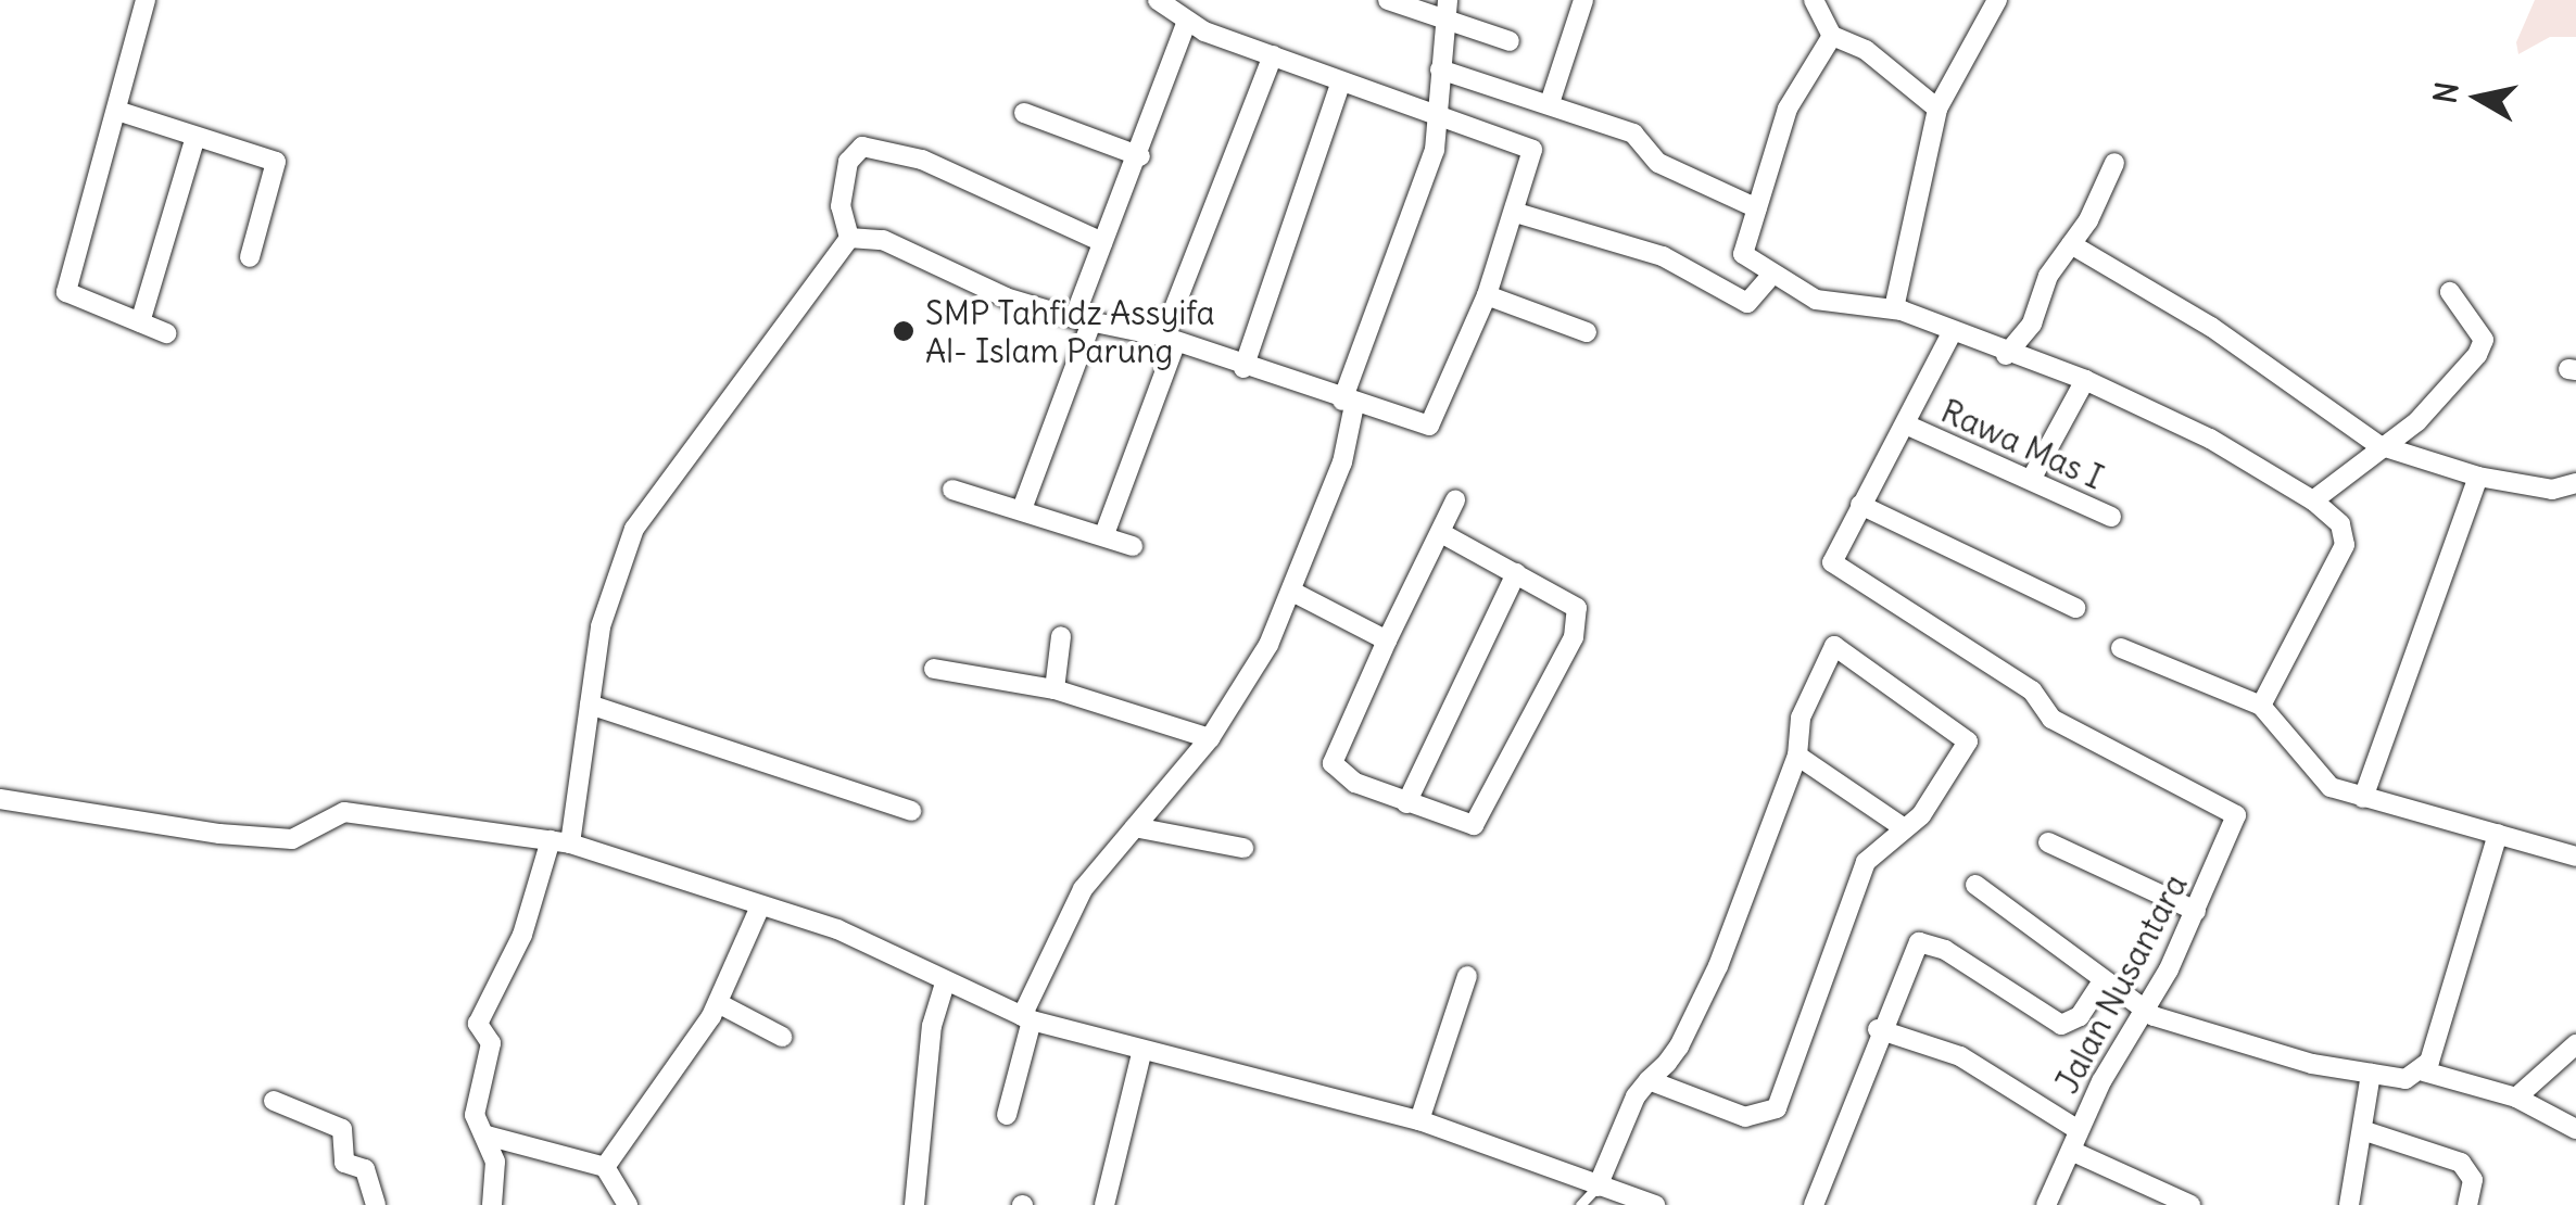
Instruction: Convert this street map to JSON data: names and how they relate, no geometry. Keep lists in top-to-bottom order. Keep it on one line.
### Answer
{"streets":{"street":["Rawa Mas I","Jalan Nusantara"]},"crossings":[["Rawa Mas I","Jalan Nusantara"]],"places":["SMP Tahfidz Assyifa Al- Islam Parung"],"north":"left"}
